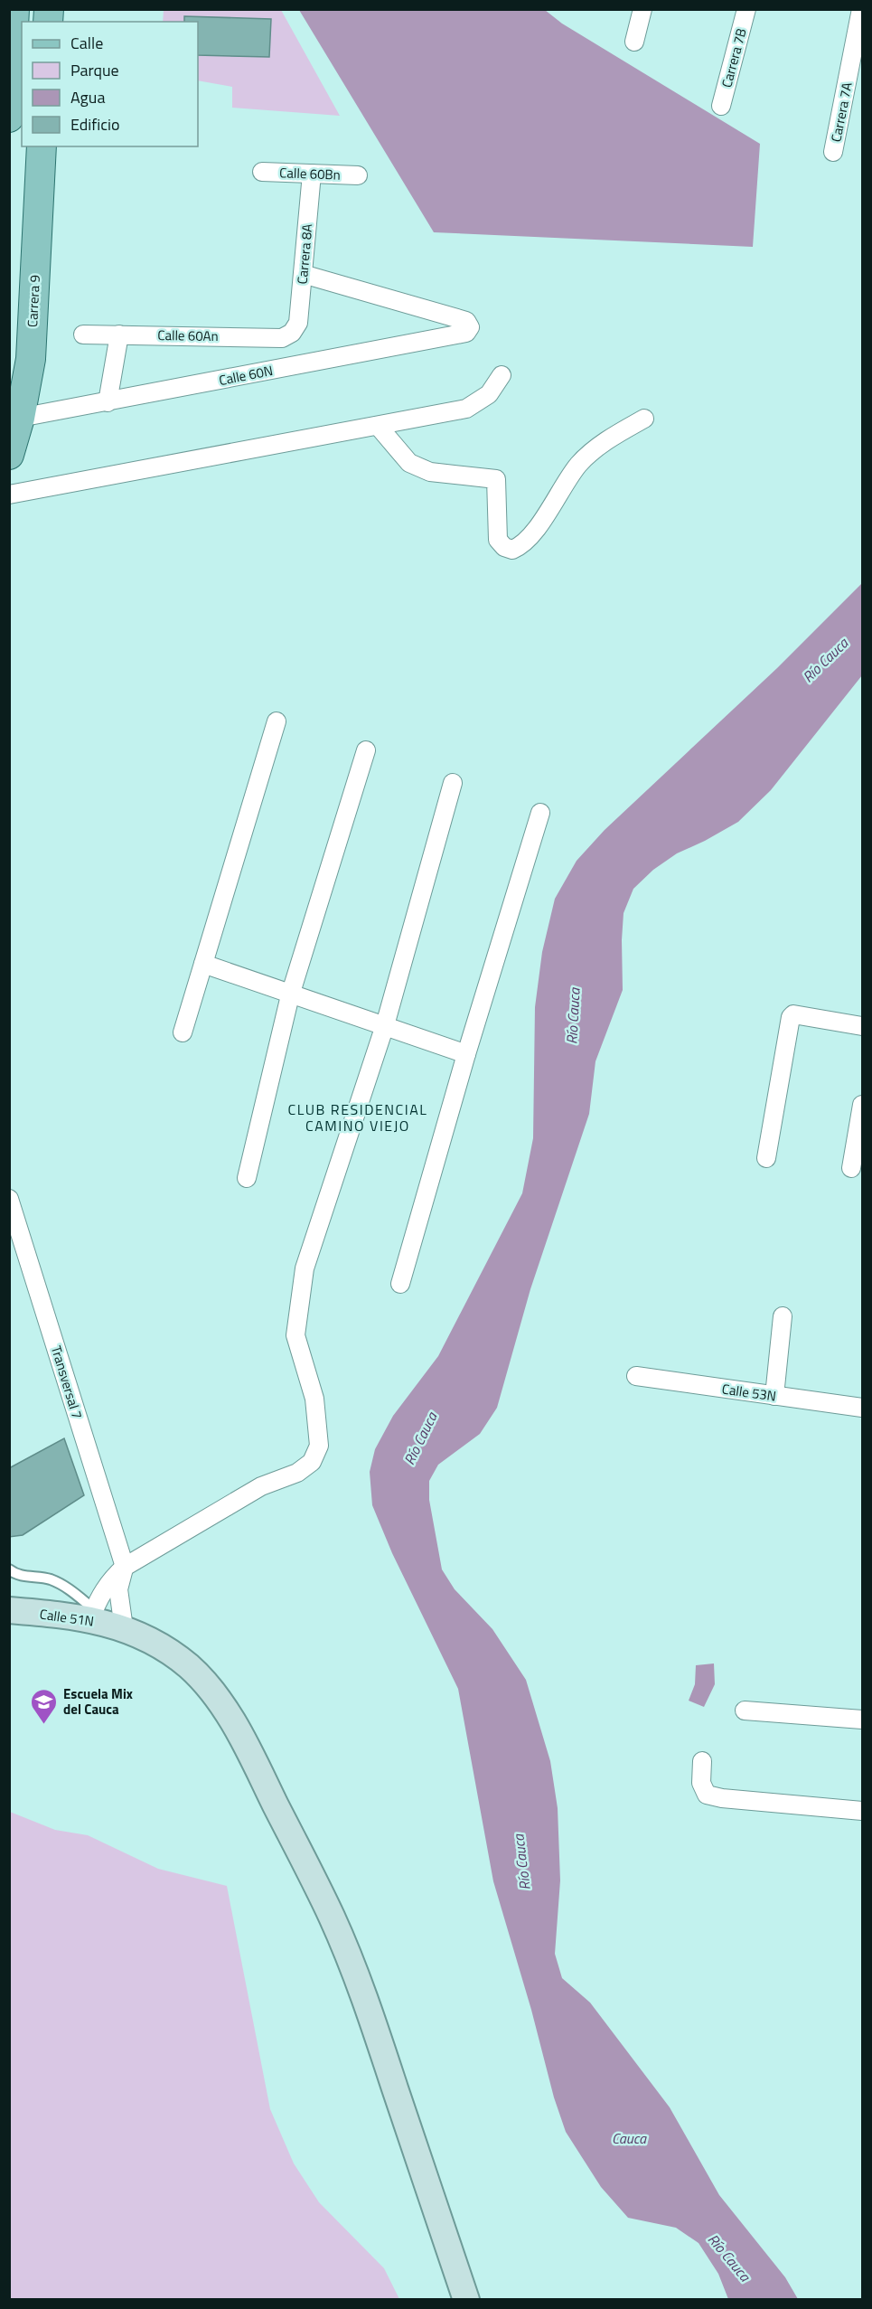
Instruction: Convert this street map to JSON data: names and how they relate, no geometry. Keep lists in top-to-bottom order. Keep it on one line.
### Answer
{"streets":{"main road":["Carrera 9","Calle 51N"],"street":["Carrera 7B","Carrera 7A","Calle 60Bn","Carrera 8A","Calle 60An","Calle 60N","Transversal 7","Calle 53N"]},"crossings":[["Calle 60Bn","Carrera 8A"],["Carrera 8A","Calle 60An"],["Carrera 8A","Calle 60N"],["Carrera 9","Calle 60N"]],"districts":["CLUB RESIDENCIAL CAMINO VIEJO"],"water":["Río Cauca","Cauca"],"places":{"school or university":["Escuela Mix del Cauca"]},"legend":["Calle","Parque","Agua","Edificio"]}
